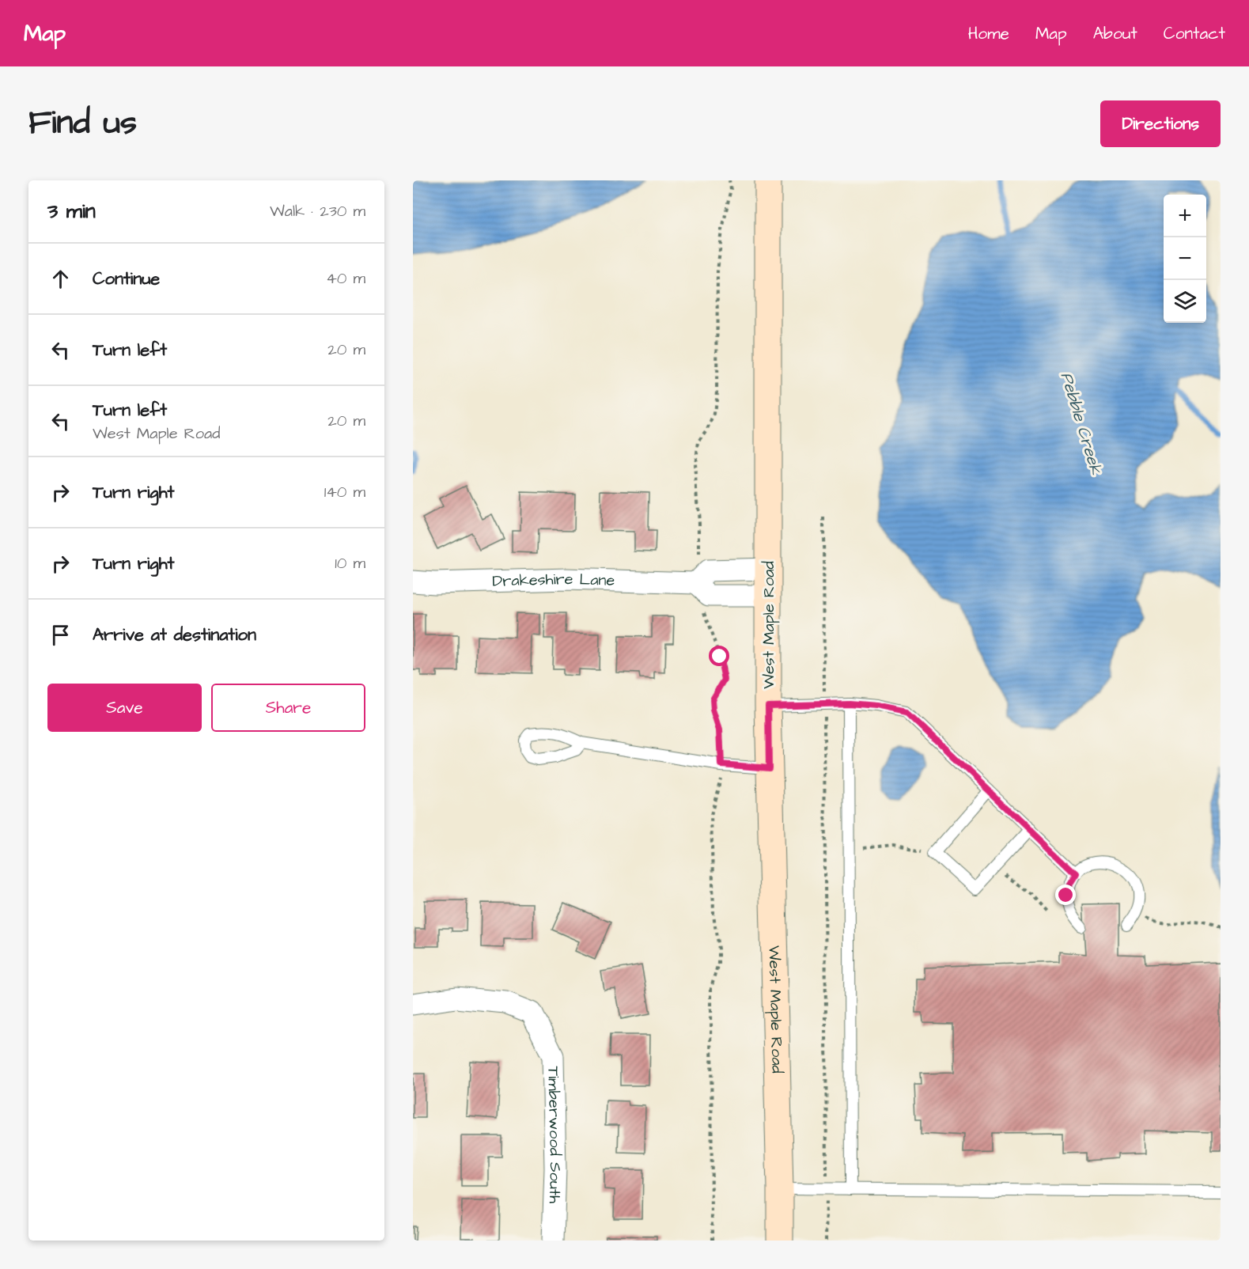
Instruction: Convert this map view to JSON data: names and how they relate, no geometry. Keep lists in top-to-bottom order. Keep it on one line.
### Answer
{"streets":{"main road":["West Maple Road"],"street":["Drakeshire Lane","Timberwood South"]},"water":["Pebble Creek"],"page":{"header":"Map","nav":["Home","Map","About","Contact"],"title":"Find us","buttons":["Directions",["Save","Share"]],"heading":["3 min","Walk · 230 m"],"map_buttons":["+","−"],"list":[["Continue","40 m"],["Turn left","20 m"],["Turn left","West Maple Road","20 m"],["Turn right","140 m"],["Turn right","10 m"],"Arrive at destination"]}}
